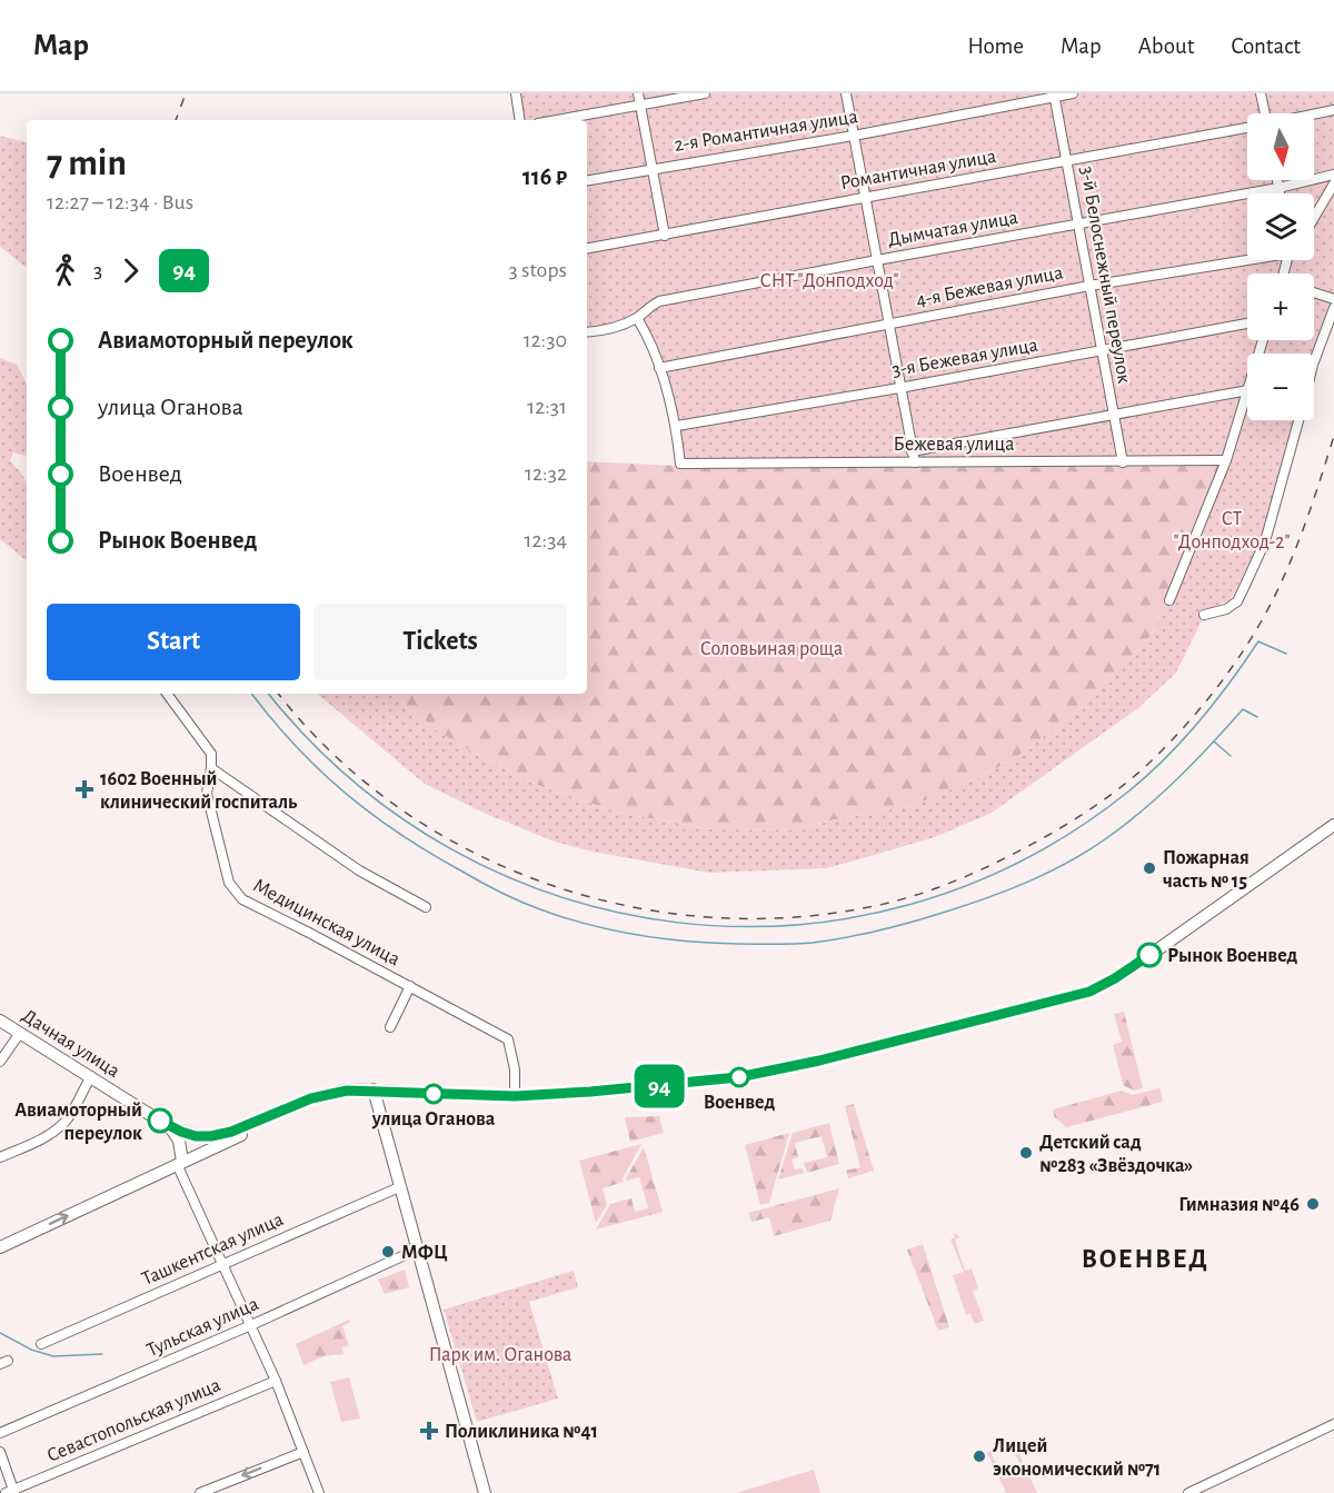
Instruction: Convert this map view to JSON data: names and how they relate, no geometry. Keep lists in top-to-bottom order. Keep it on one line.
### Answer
{"streets":{"main road":["Дачная улица"],"street":["2-я Романтичная улица","Романтичная улица","Дымчатая улица","3-й Белоснежный переулок","4-я Бежевая улица","3-я Бежевая улица","Бежевая улица","Медицинская улица","Ташкентская улица","Тульская улица","Севастопольская улица"]},"crossings":[["2-я Романтичная улица","3-й Белоснежный переулок"],["Романтичная улица","3-й Белоснежный переулок"],["Дымчатая улица","3-й Белоснежный переулок"],["3-й Белоснежный переулок","4-я Бежевая улица"],["3-й Белоснежный переулок","3-я Бежевая улица"],["3-й Белоснежный переулок","Бежевая улица"],["3-я Бежевая улица","Бежевая улица"]],"districts":["ВОЕНВЕД"],"parks":["СНТ \"Донподход\"","СТ \"Донподход-2\"","Соловьиная роща","Парк им. Оганова"],"places":{"health":["1602 Военный клинический госпиталь","Поликлиника №41"],"other":["Пожарная часть № 15","Рынок Военвед","Военвед","улица Оганова","Авиамоторный переулок","Детский сад №283 «Звёздочка»","Гимназия №46","МФЦ","Лицей экономический №71"]},"lines":["bus line 94"],"north":"bottom","page":{"header":"Map","nav":["Home","Map","About","Contact"],"on_map":"94","map_buttons":["+","−"],"heading":["7 min","12:27 – 12:34 · Bus","116 ₽"],"legs":["3","94","3 stops"],"list":[{"name":"Авиамоторный переулок","value":"12:30"},{"name":"улица Оганова","value":"12:31"},{"name":"Военвед","value":"12:32"},{"name":"Рынок Военвед","value":"12:34"}],"buttons":["Start","Tickets"]}}
